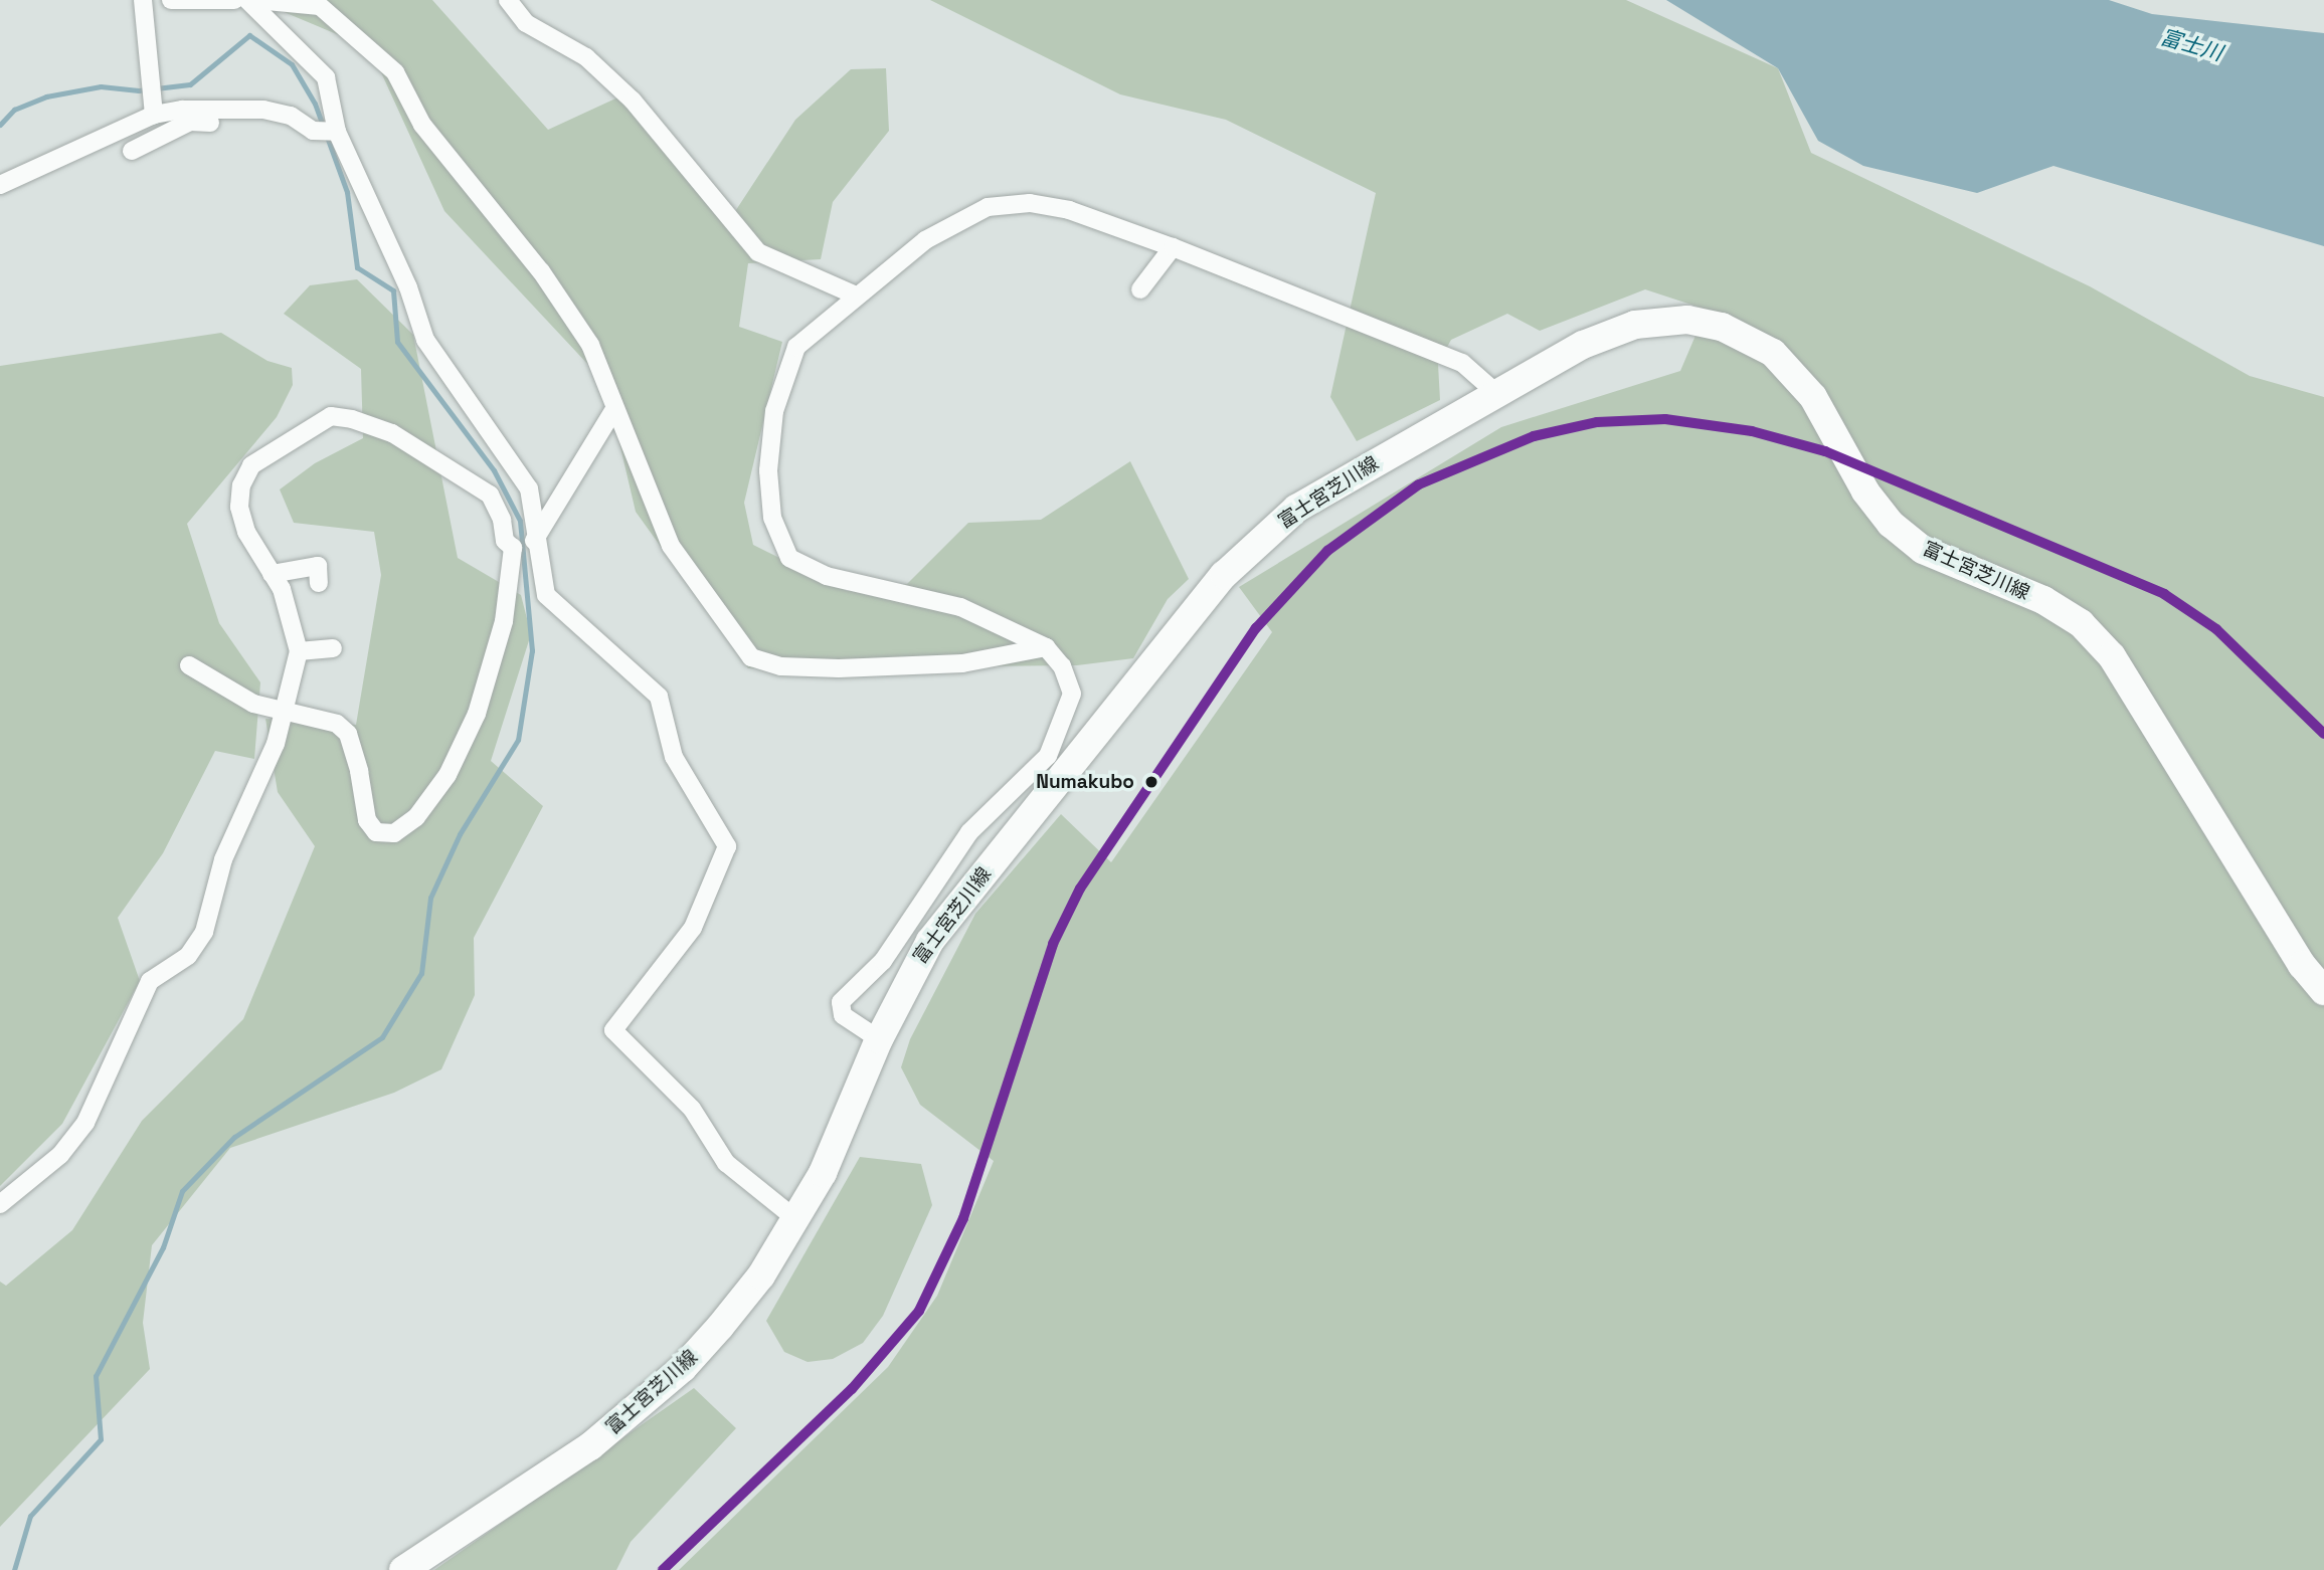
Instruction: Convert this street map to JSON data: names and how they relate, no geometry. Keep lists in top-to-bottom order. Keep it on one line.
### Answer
{"streets":{"main road":["富士宮芝川線"]},"water":["富士川"],"places":["Numakubo"]}
